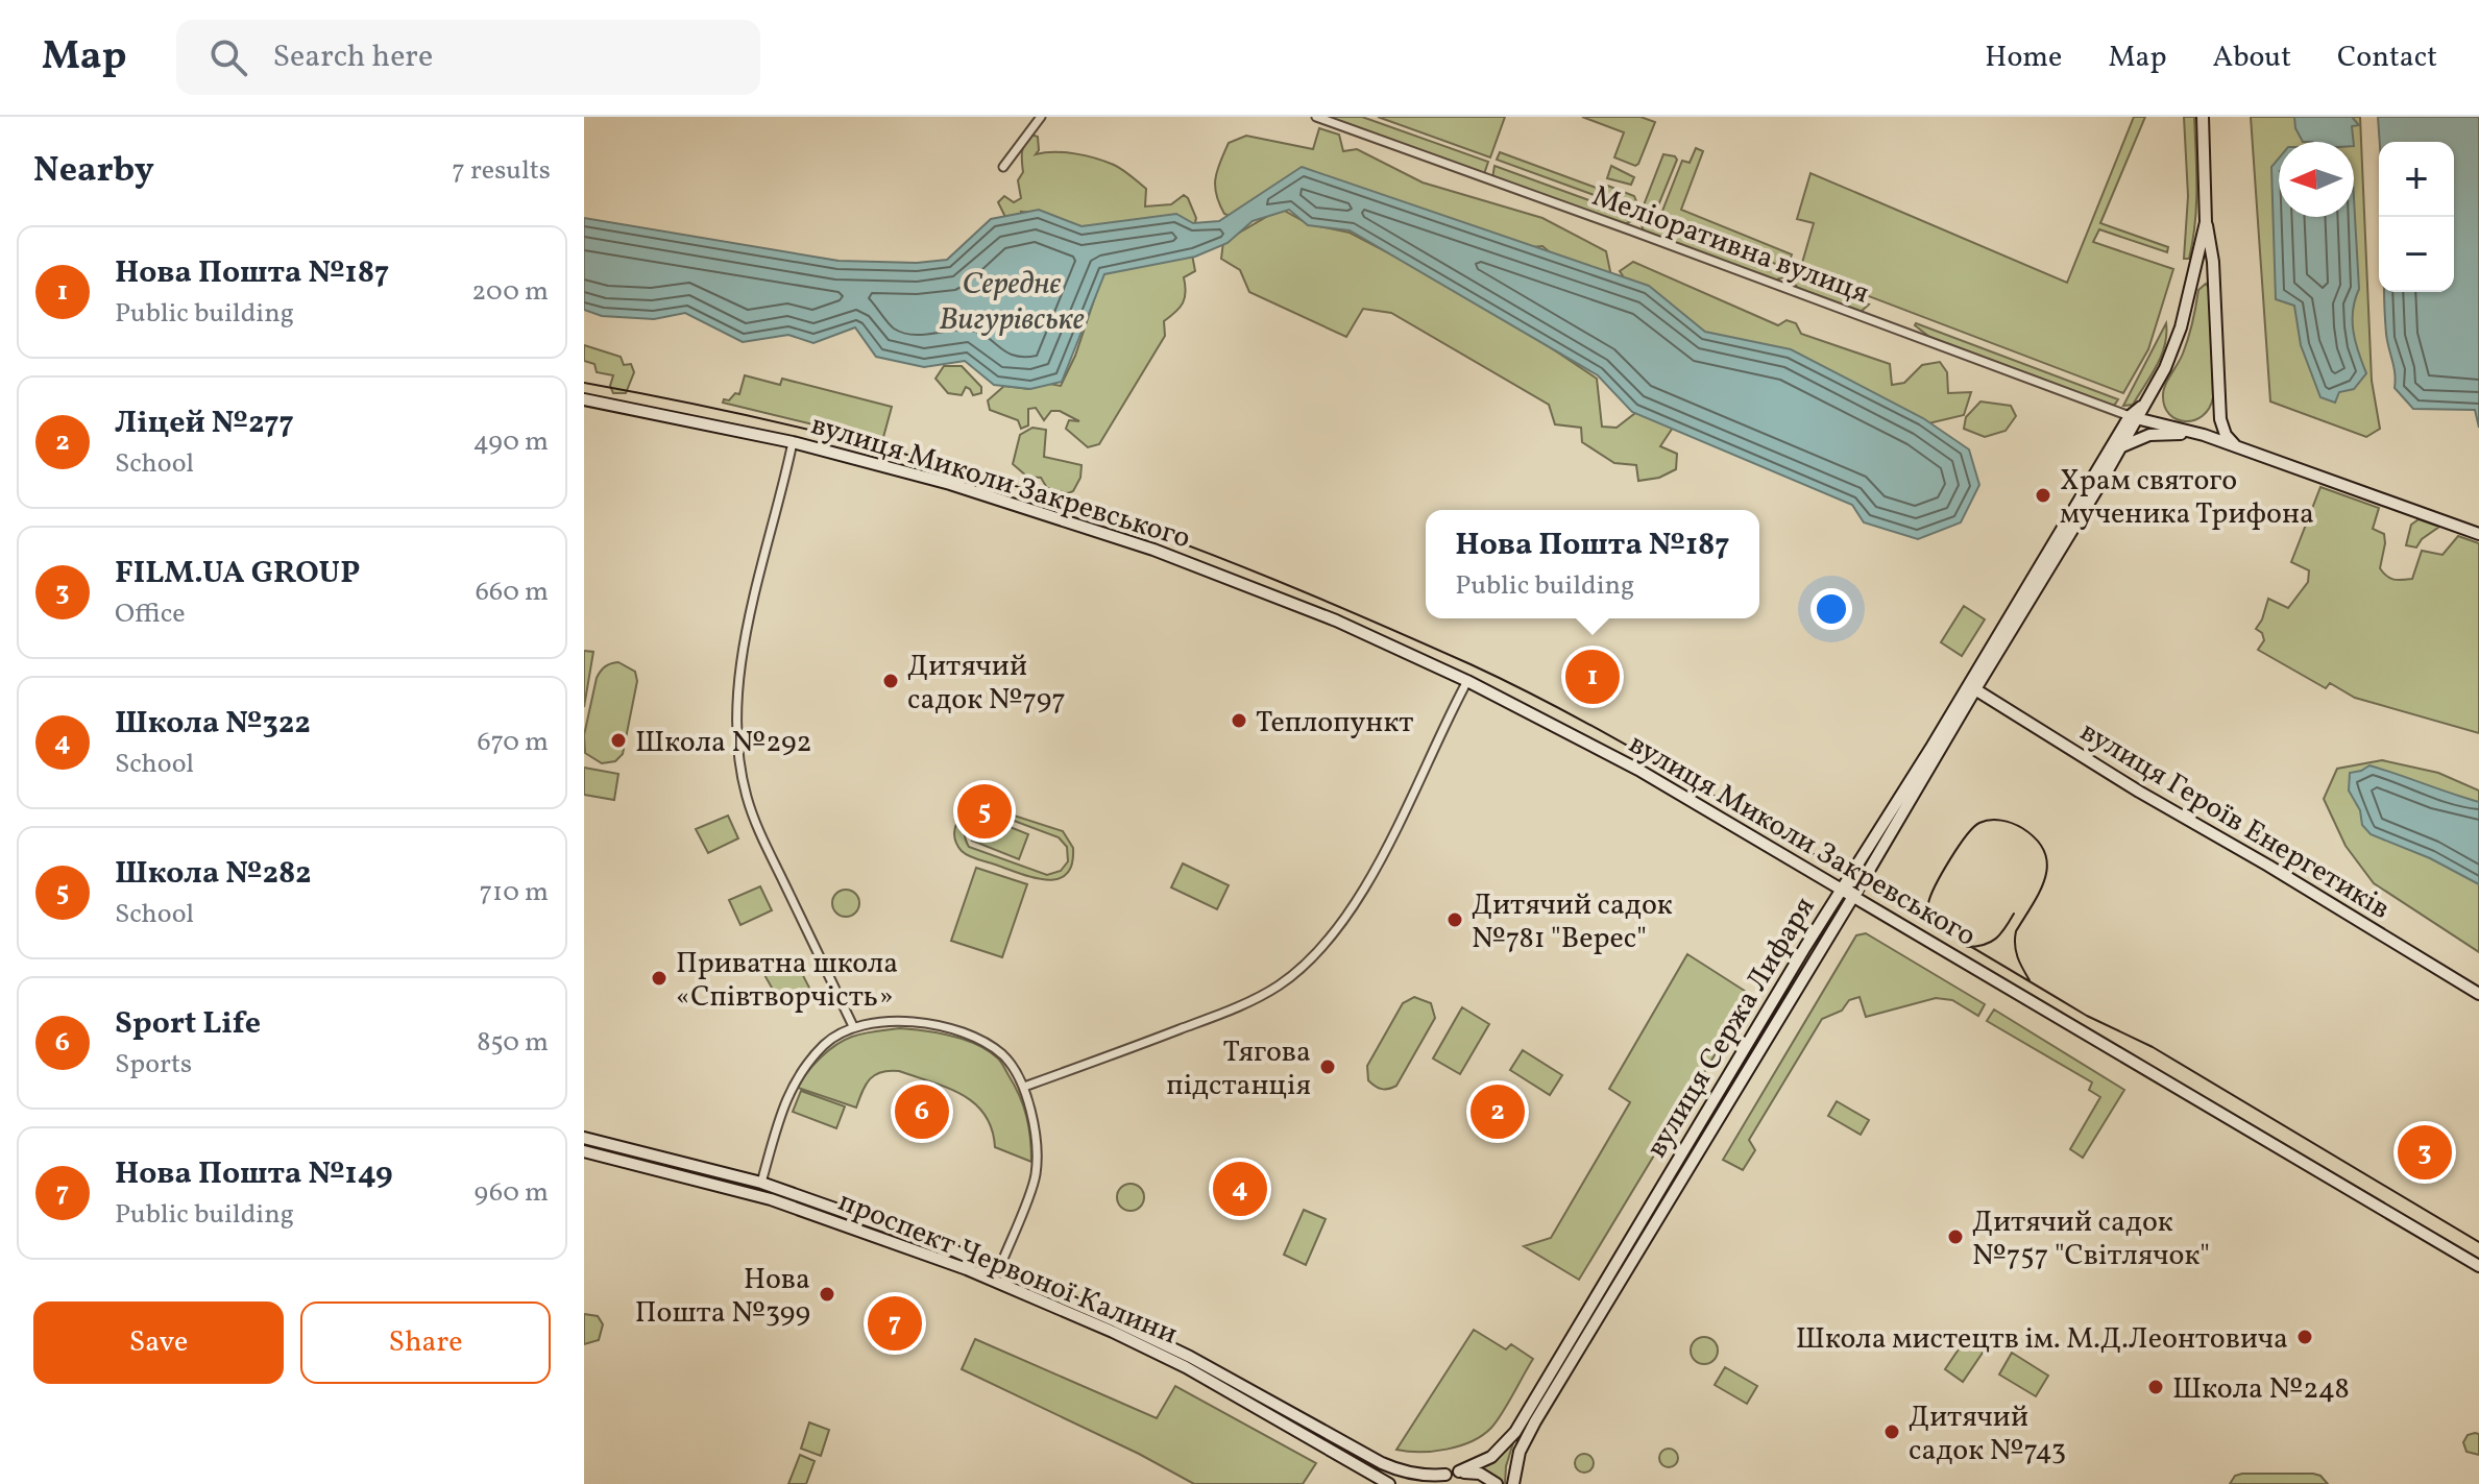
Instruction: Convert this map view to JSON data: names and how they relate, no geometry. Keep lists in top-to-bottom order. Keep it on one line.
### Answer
{"streets":{"street":["Меліоративна вулиця","вулиця Миколи Закревського","вулиця Героїв Енергетиків","вулиця Сержа Лифаря","проспект Червоної Калини"]},"crossings":[["Меліоративна вулиця","вулиця Сержа Лифаря"],["вулиця Миколи Закревського","вулиця Сержа Лифаря"],["вулиця Героїв Енергетиків","вулиця Сержа Лифаря"],["вулиця Сержа Лифаря","проспект Червоної Калини"]],"water":["Середнє Вигурівське"],"places":["Храм святого мученика Трифона","Дитячий садок №797","Теплопункт","Школа №292","Дитячий садок №781 \"Верес\"","Приватна школа «Співтворчість»","Тягова пiдстанцiя","Дитячий садок №757 \"Світлячок\"","Нова Пошта №399","Школа мистецтв ім. М.Д.Леонтовича","Школа №248","Дитячий садок №743"],"north":"left","page":{"header":"Map","search":"Search here","nav":["Home","Map","About","Contact"],"heading":["Nearby","7 results"],"map_buttons":["+","−"],"list":[{"mark":"1","name":"Нова Пошта №187","note":"Public building","value":"200 m"},{"mark":"2","name":"Ліцей №277","note":"School","value":"490 m"},{"mark":"3","name":"FILM.UA GROUP","note":"Office","value":"660 m"},{"mark":"4","name":"Школа №322","note":"School","value":"670 m"},{"mark":"5","name":"Школа №282","note":"School","value":"710 m"},{"mark":"6","name":"Sport Life","note":"Sports","value":"850 m"},{"mark":"7","name":"Нова Пошта №149","note":"Public building","value":"960 m"}],"popup":["Нова Пошта №187","Public building"],"pins":["1","5","2","6","3","4","7"],"buttons":["Save","Share"]}}
